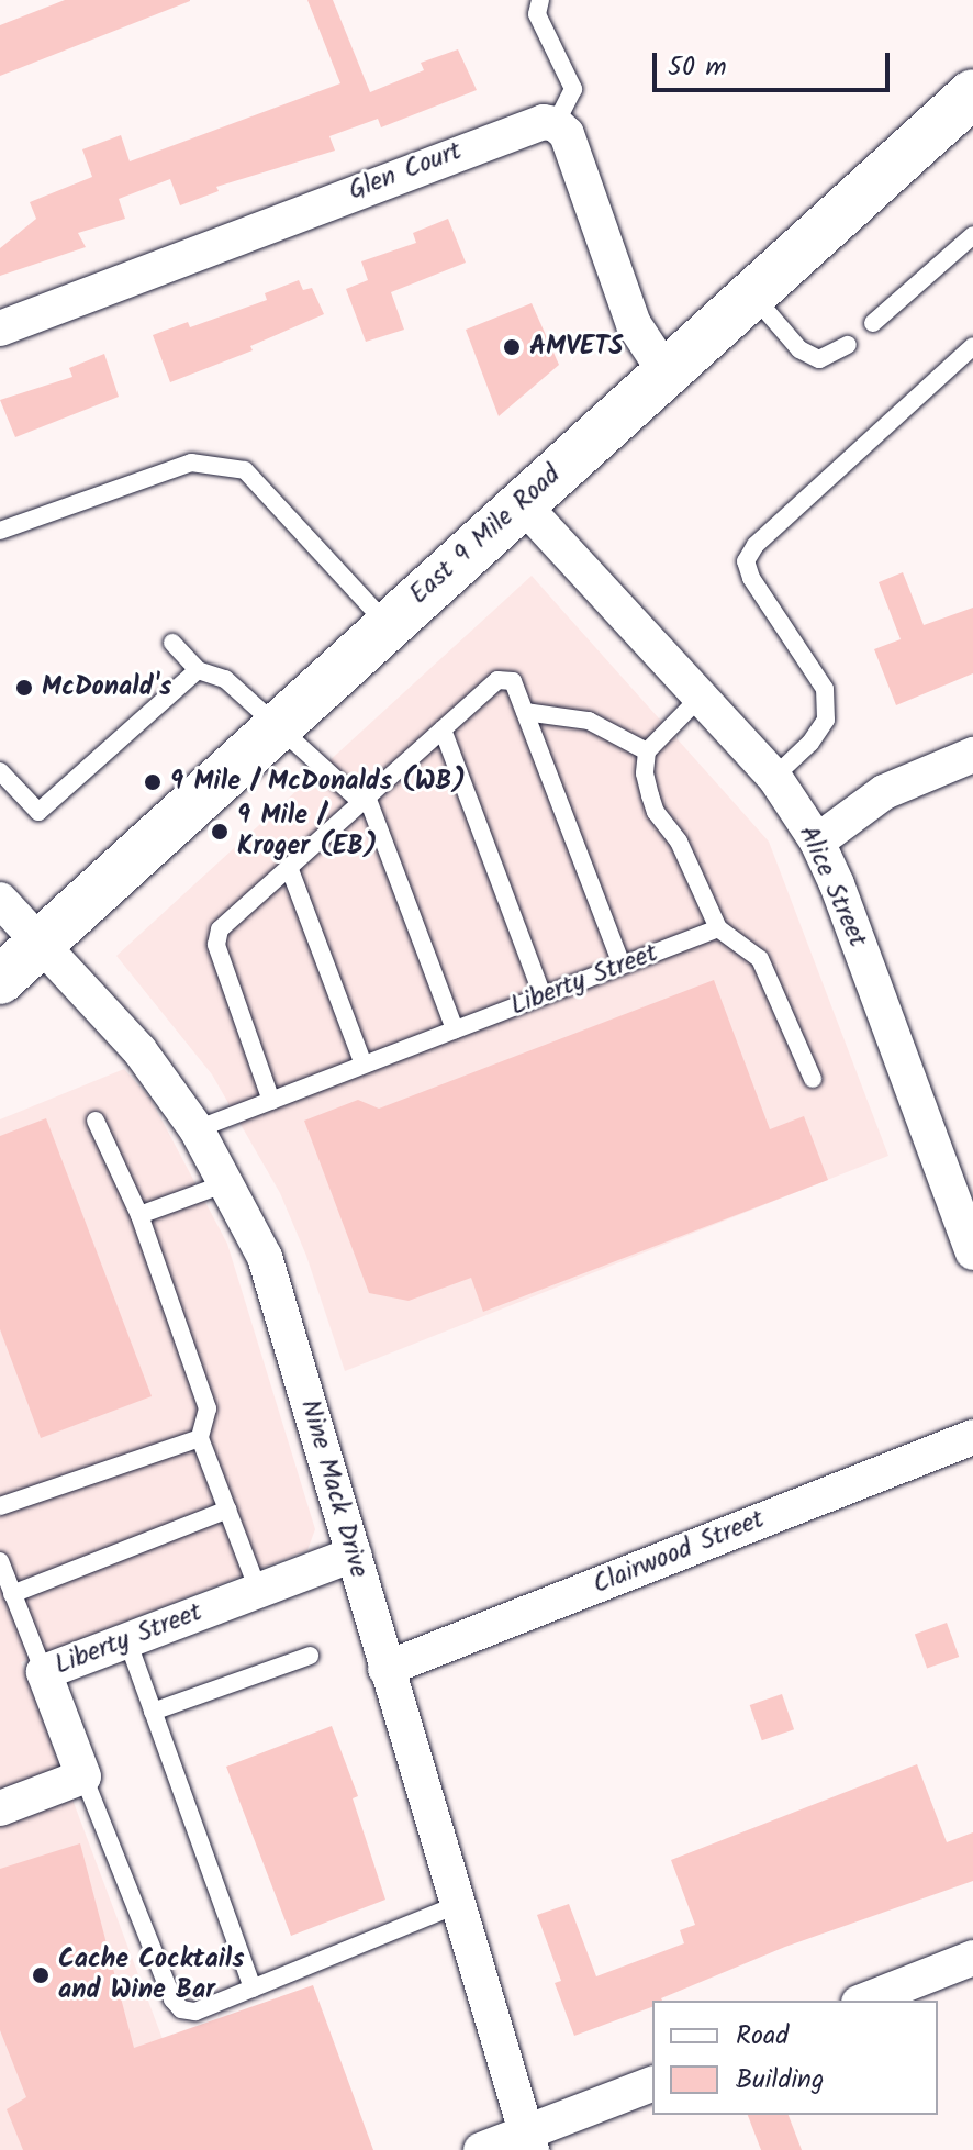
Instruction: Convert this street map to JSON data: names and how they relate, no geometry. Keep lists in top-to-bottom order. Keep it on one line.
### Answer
{"streets":{"main road":["East 9 Mile Road"],"street":["Glen Court","Alice Street","Liberty Street","Nine Mack Drive","Clairwood Street"]},"crossings":[["East 9 Mile Road","Alice Street"],["East 9 Mile Road","Nine Mack Drive"],["Liberty Street","Nine Mack Drive"],["Nine Mack Drive","Clairwood Street"]],"places":["AMVETS","McDonald's","9 Mile / McDonalds (WB)","9 Mile / Kroger (EB)","Cache Cocktails and Wine Bar"],"legend":["Road","Building"],"scale_bar":"50 m"}
